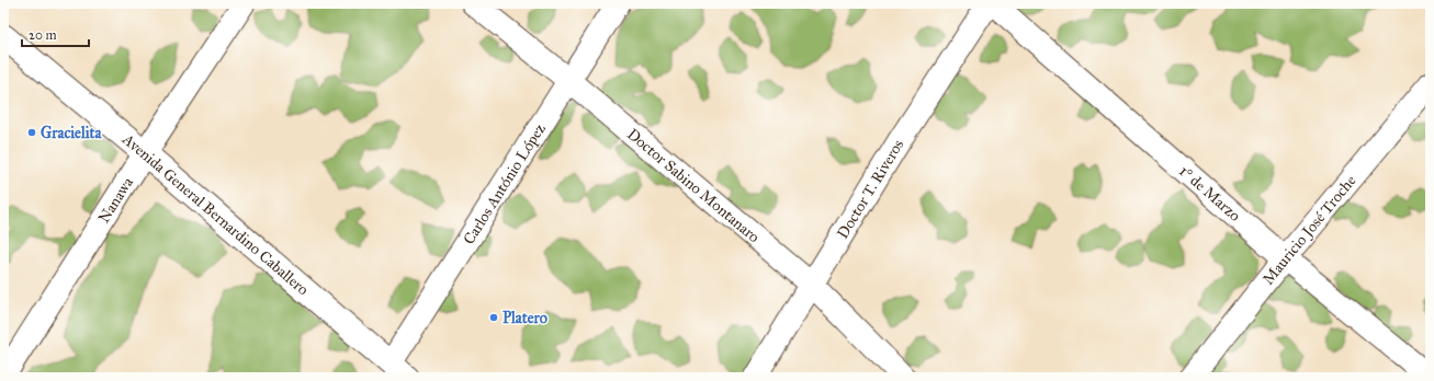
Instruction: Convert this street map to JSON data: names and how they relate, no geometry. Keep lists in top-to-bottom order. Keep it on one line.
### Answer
{"streets":{"main road":["Avenida General Bernardino Caballero"],"street":["Carlos António López","Doctor Sabino Montanaro","Doctor T. Riveros","1° de Marzo","Nanawa","Mauricio José Troche"]},"crossings":[["Carlos António López","Doctor Sabino Montanaro"],["Carlos António López","Avenida General Bernardino Caballero"],["Doctor Sabino Montanaro","Doctor T. Riveros"],["1° de Marzo","Mauricio José Troche"],["Nanawa","Avenida General Bernardino Caballero"]],"places":["Gracielita","Platero"],"scale_bar":"20 m"}
